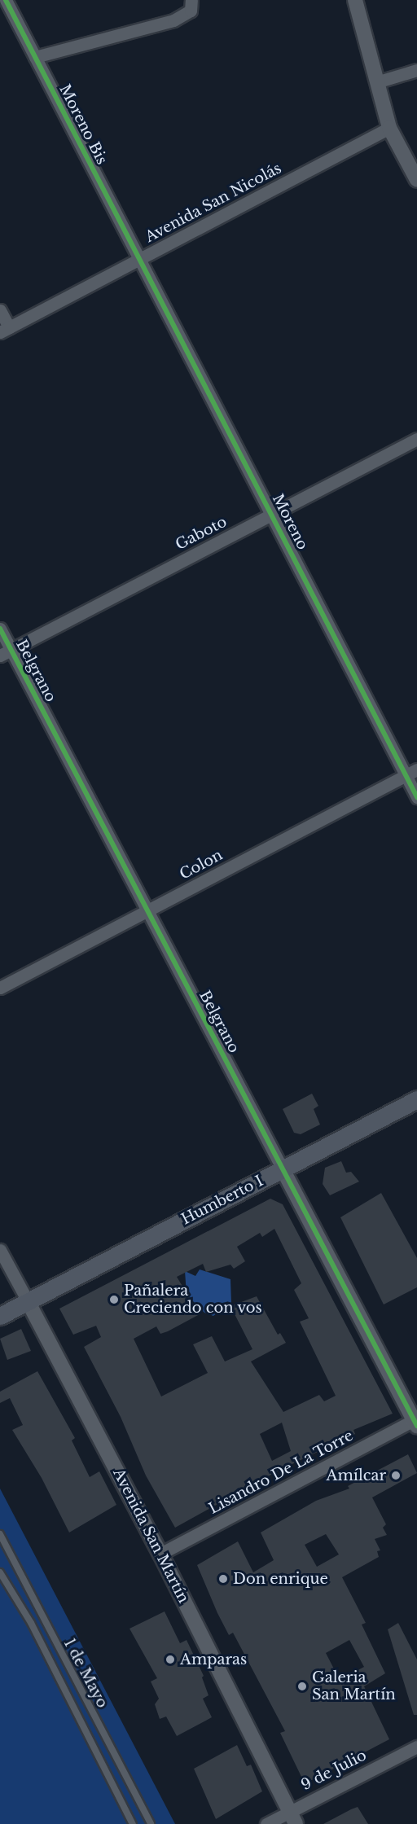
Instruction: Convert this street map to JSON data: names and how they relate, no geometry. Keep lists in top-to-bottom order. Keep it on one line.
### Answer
{"streets":{"main road":["Humberto I"],"street":["Moreno Bis","Avenida San Nicolás","Moreno","Gaboto","Belgrano","Colon","Lisandro De La Torre","Avenida San Martín","9 de Julio"],"lane":["1 de Mayo"]},"crossings":[["Moreno Bis","Avenida San Nicolás"],["Moreno Bis","Moreno"],["Avenida San Nicolás","Moreno"],["Moreno","Gaboto"],["Moreno","Colon"],["Gaboto","Belgrano"],["Belgrano","Colon"],["Belgrano","Humberto I"],["Belgrano","Lisandro De La Torre"],["Humberto I","Avenida San Martín"],["Lisandro De La Torre","Avenida San Martín"],["Avenida San Martín","9 de Julio"]],"places":["Pañalera Creciendo con vos","Amílcar","Don enrique","Amparas","Galeria San Martín"]}
